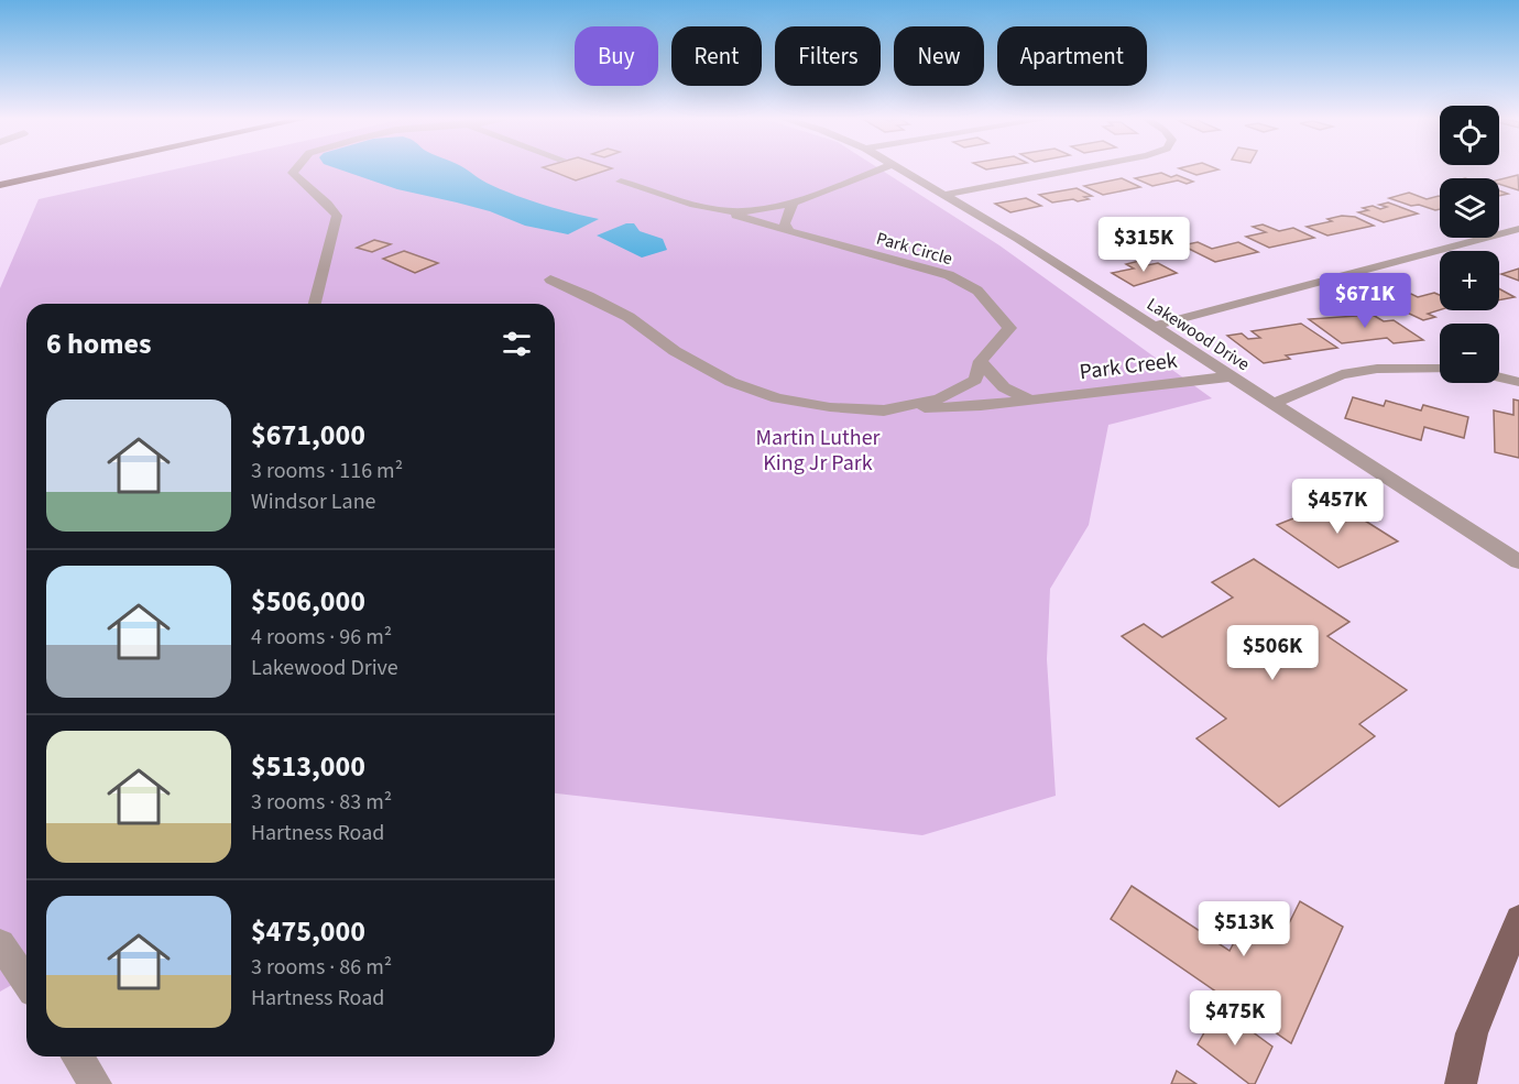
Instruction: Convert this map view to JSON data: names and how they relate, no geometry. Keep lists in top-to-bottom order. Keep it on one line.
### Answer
{"streets":{"street":["Park Circle","Lakewood Drive","Park Creek"]},"crossings":[["Park Circle","Park Creek"],["Lakewood Drive","Park Creek"]],"parks":["Martin Luther King Jr Park"],"page":{"chip":["Buy","Rent","Filters","New","Apartment"],"map_buttons":["+","−"],"price":["$315K","$671K","$457K","$506K","$513K","$475K"],"heading":"6 homes","list":[{"name":"$671,000","note":"3 rooms · 116 m² · Windsor Lane"},{"name":"$506,000","note":"4 rooms · 96 m² · Lakewood Drive"},{"name":"$513,000","note":"3 rooms · 83 m² · Hartness Road"},{"name":"$475,000","note":"3 rooms · 86 m² · Hartness Road"}]}}
